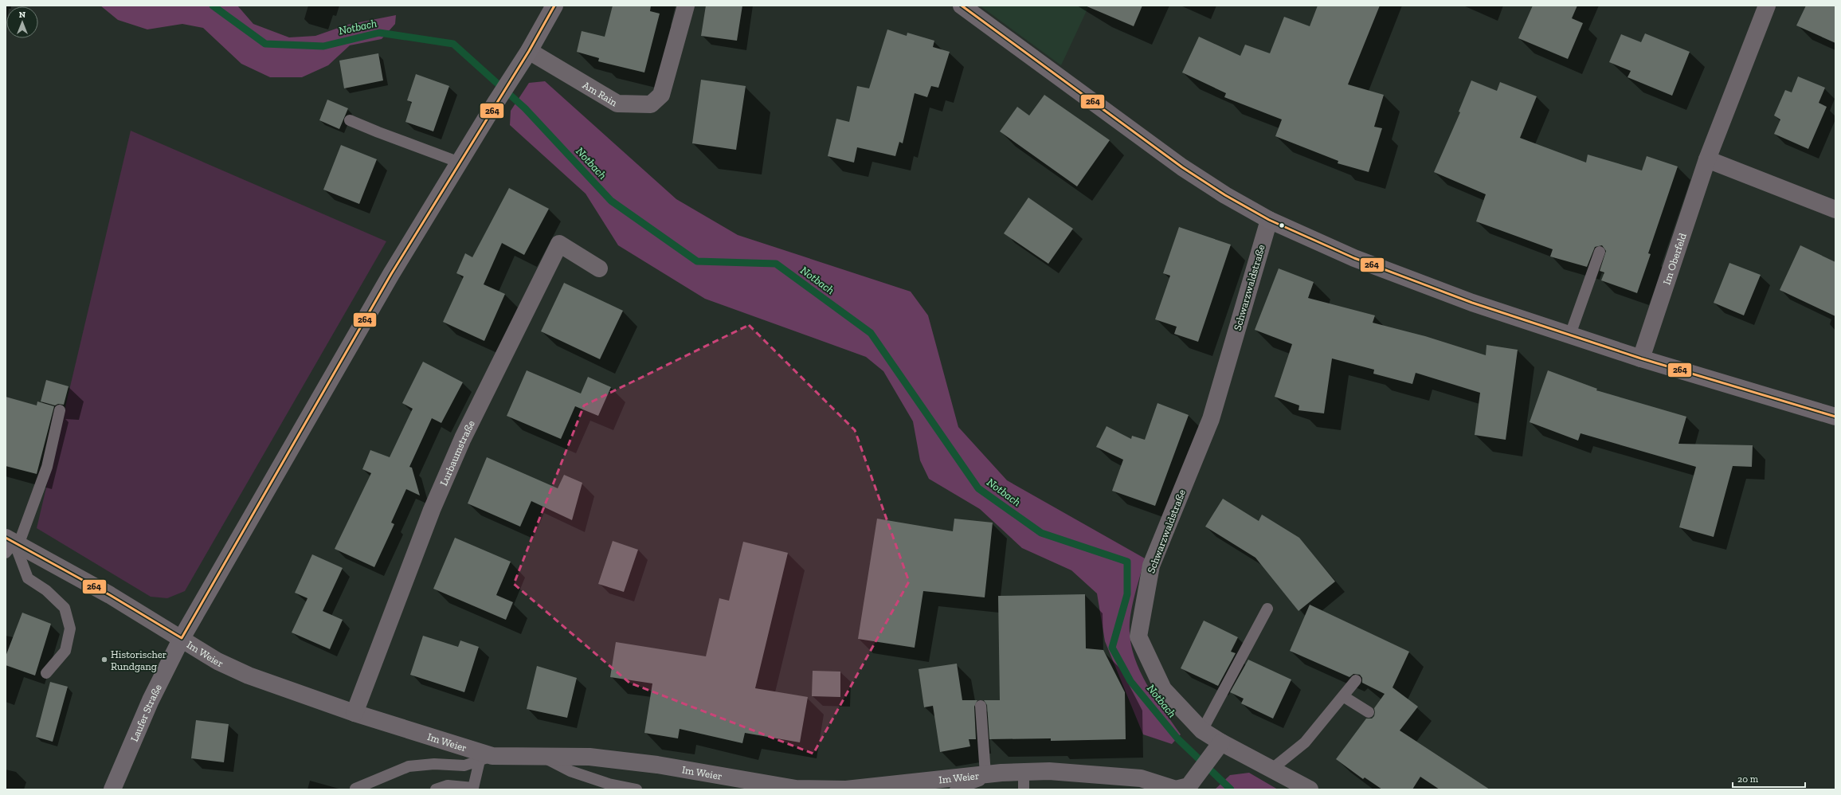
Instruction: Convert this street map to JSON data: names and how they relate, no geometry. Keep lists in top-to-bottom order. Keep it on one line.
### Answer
{"streets":{"main road":["Laufer Straße"],"street":["Am Rain","Im Oberfeld","Schwarzwaldstraße","Lurbaumstraße","Im Weier"]},"crossings":[["Am Rain","Laufer Straße"],["Schwarzwaldstraße","Im Weier"],["Lurbaumstraße","Im Weier"],["Im Weier","Laufer Straße"]],"water":["Notbach"],"places":["Historischer Rundgang"],"lines":["transit line 264"],"scale_bar":"20 m","north":"top"}
